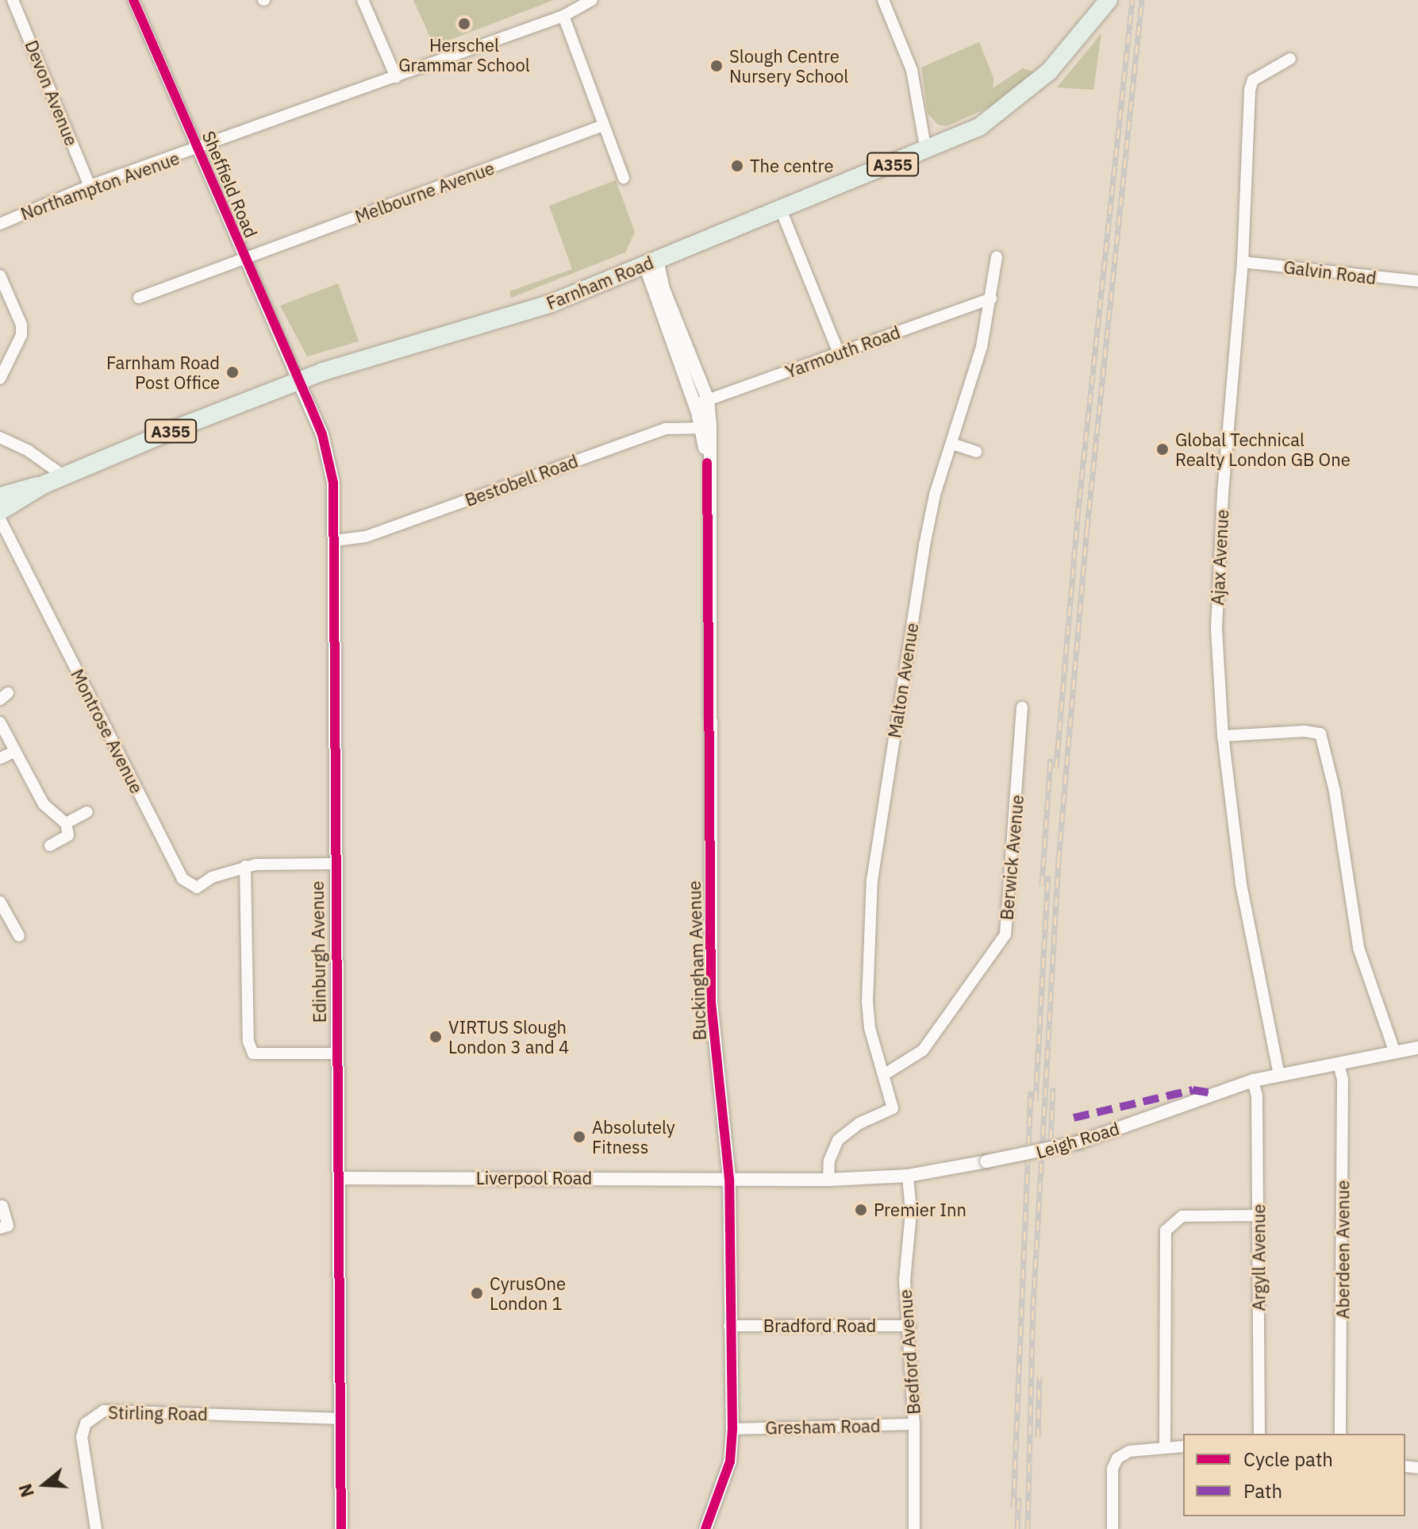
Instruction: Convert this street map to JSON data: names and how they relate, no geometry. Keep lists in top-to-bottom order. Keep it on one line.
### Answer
{"streets":{"main road":["A355","Farnham Road"],"street":["Devon Avenue","Sheffield Road","Northampton Avenue","Melbourne Avenue","Galvin Road","Yarmouth Road","Bestobell Road","Ajax Avenue","Malton Avenue","Montrose Avenue","Berwick Avenue","Edinburgh Avenue","Buckingham Avenue","Leigh Road","Liverpool Road","Aberdeen Avenue","Argyll Avenue","Bradford Road","Bedford Avenue","Stirling Road","Gresham Road"]},"crossings":[["Devon Avenue","Northampton Avenue"],["Sheffield Road","Northampton Avenue"],["Sheffield Road","Melbourne Avenue"],["Sheffield Road","Farnham Road"],["Sheffield Road","Edinburgh Avenue"],["Galvin Road","Ajax Avenue"],["Farnham Road","Edinburgh Avenue"],["Farnham Road","Buckingham Avenue"],["Yarmouth Road","Malton Avenue"],["Yarmouth Road","Buckingham Avenue"],["Bestobell Road","Edinburgh Avenue"],["Bestobell Road","Buckingham Avenue"],["Ajax Avenue","Leigh Road"],["Malton Avenue","Berwick Avenue"],["Malton Avenue","Leigh Road"],["Montrose Avenue","Edinburgh Avenue"],["Edinburgh Avenue","Liverpool Road"],["Edinburgh Avenue","Stirling Road"],["Buckingham Avenue","Leigh Road"],["Buckingham Avenue","Liverpool Road"],["Buckingham Avenue","Bradford Road"],["Buckingham Avenue","Gresham Road"],["Leigh Road","Liverpool Road"],["Leigh Road","Aberdeen Avenue"],["Leigh Road","Argyll Avenue"],["Leigh Road","Bedford Avenue"],["Bradford Road","Bedford Avenue"],["Bedford Avenue","Gresham Road"]],"places":["Herschel Grammar School","Slough Centre Nursery School","The centre","Farnham Road Post Office","Global Technical Realty London GB One","VIRTUS Slough London 3 and 4","Absolutely Fitness","Premier Inn","CyrusOne London 1"],"legend":["Cycle path","Path"],"north":"left"}
